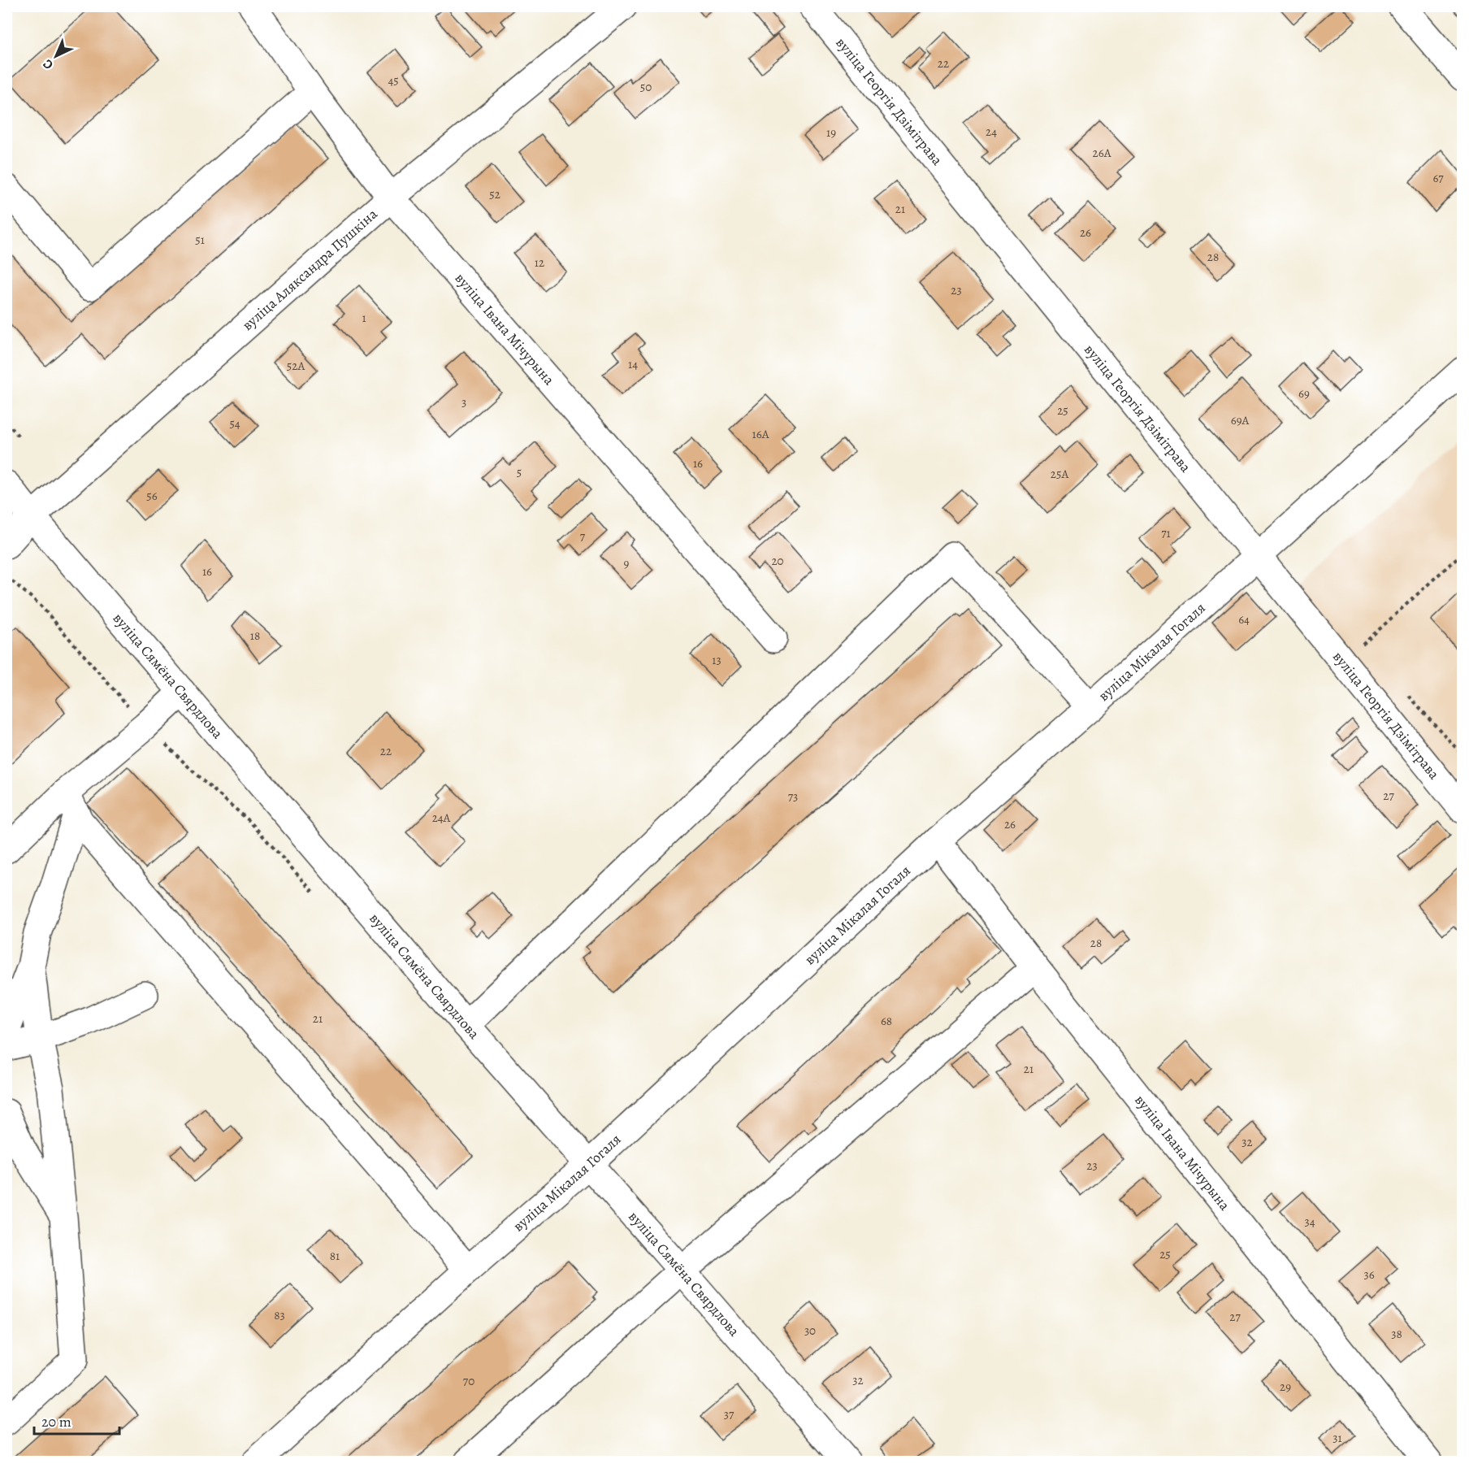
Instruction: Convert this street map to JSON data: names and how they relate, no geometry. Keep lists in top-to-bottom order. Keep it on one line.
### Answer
{"streets":{"street":["вуліца Георгія Дзімітрава","вуліца Аляксандра Пушкіна","вуліца Івана Мічурына","вуліца Мікалая Гогаля","вуліца Сямёна Свярдлова"]},"crossings":[["вуліца Георгія Дзімітрава","вуліца Мікалая Гогаля"],["вуліца Аляксандра Пушкіна","вуліца Івана Мічурына"],["вуліца Аляксандра Пушкіна","вуліца Сямёна Свярдлова"],["вуліца Івана Мічурына","вуліца Мікалая Гогаля"],["вуліца Мікалая Гогаля","вуліца Сямёна Свярдлова"]],"house_numbers":["22","45","50","24","19","26А","67","52","21","26","51","28","12","23","1","14","52А","69","3","25","69А","54","16А","16","5","25А","56","71","7","20","9","16","64","18","13","22","27","73","24А","26","28","21","68","21","32","23","34","25","81","36","83","27","30","38","32","70","29","37","31"],"scale_bar":"20 m","north":"bottom left"}
